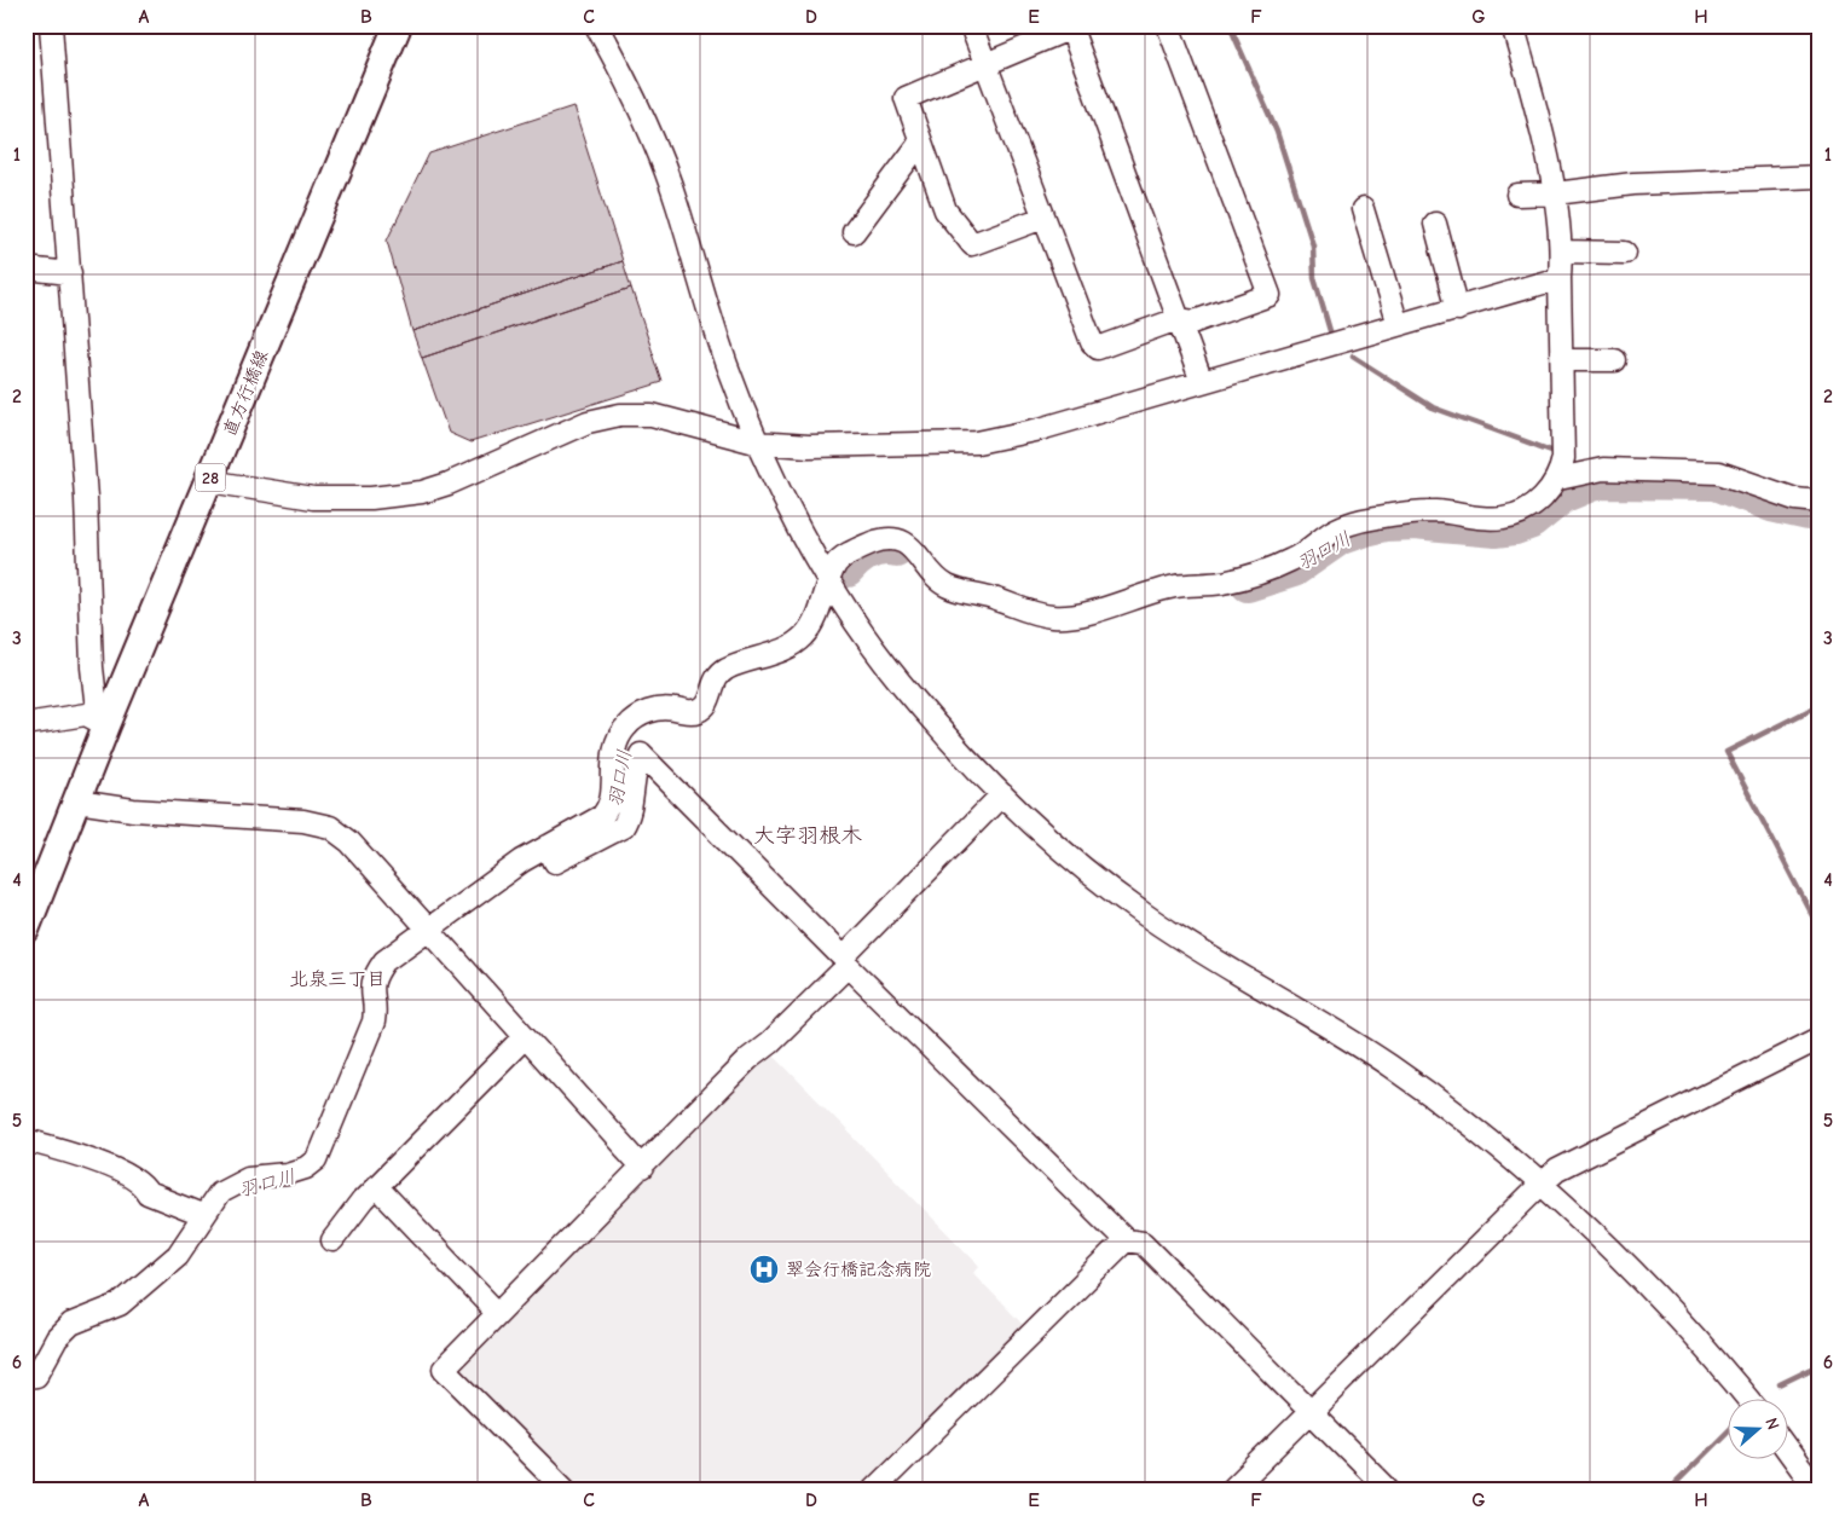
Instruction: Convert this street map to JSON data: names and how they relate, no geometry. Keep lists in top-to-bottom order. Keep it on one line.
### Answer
{"streets":{"main road":["直方行橋線","28"]},"districts":["大字羽根木","北泉三丁目"],"water":["羽口川"],"places":{"hospital":["翠会行橋記念病院"]},"north":"right","grid":{"columns":["A","B","C","D","E","F","G","H"],"rows":["1","2","3","4","5","6"]}}
